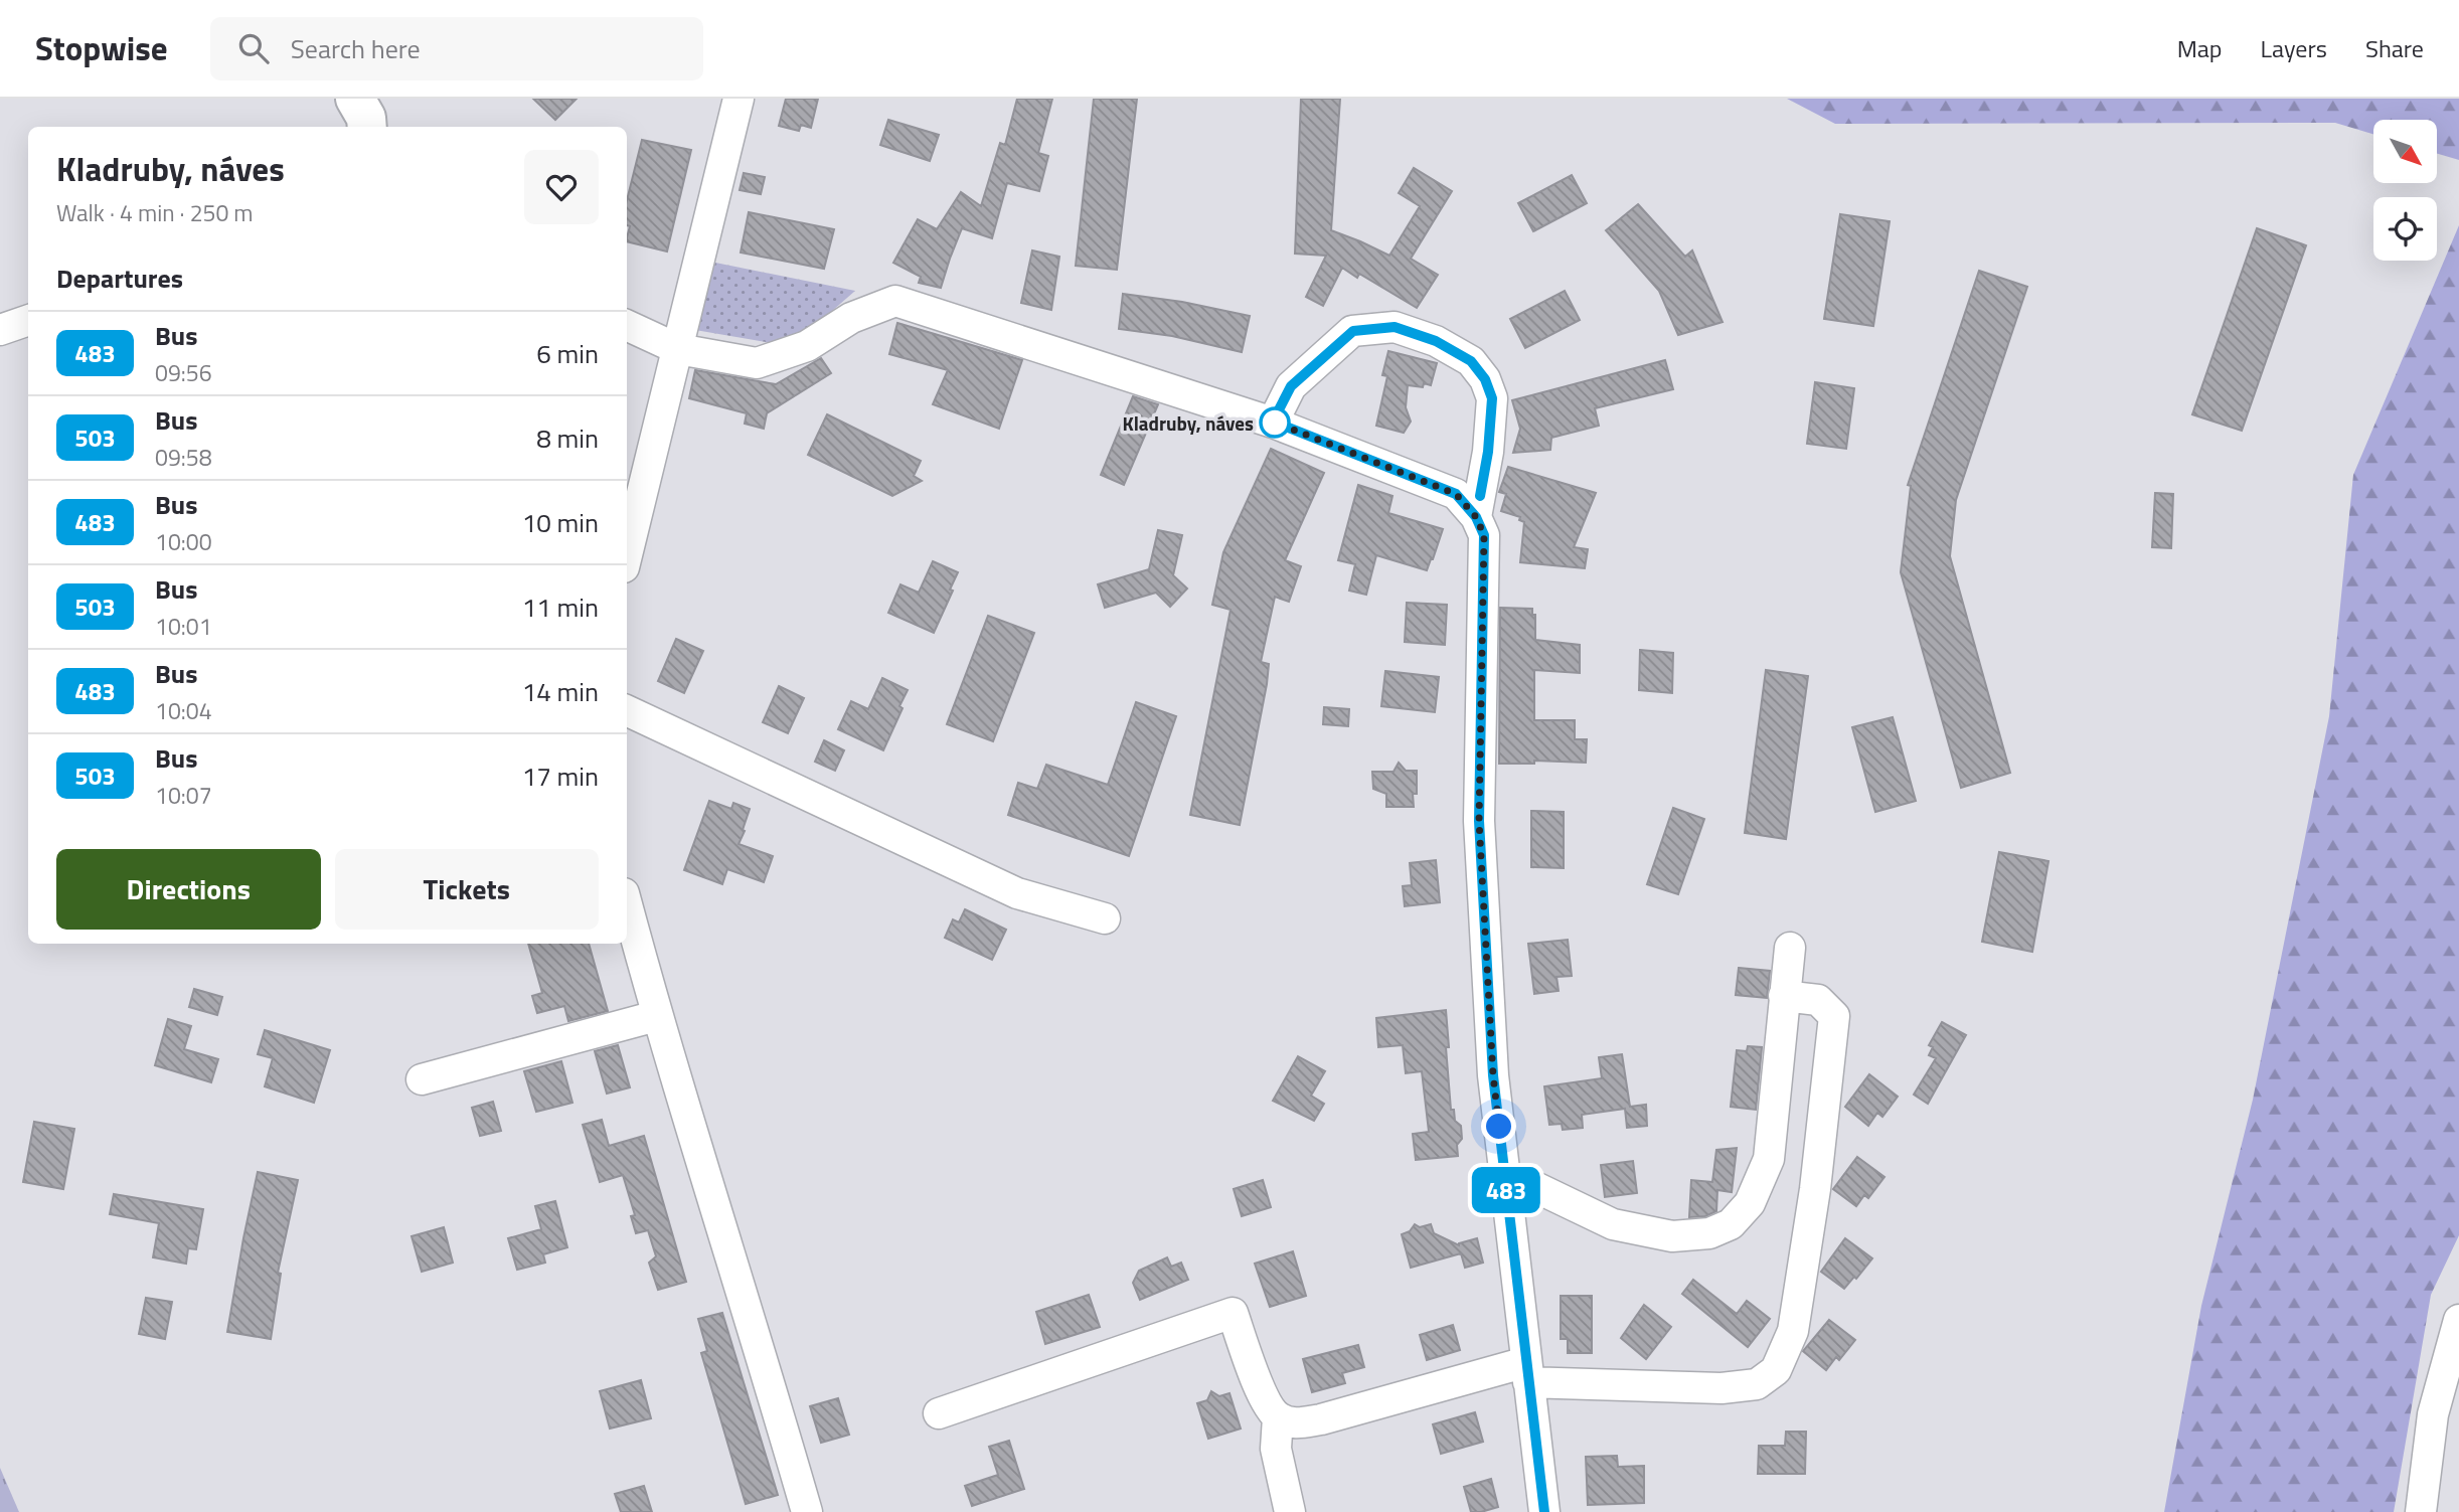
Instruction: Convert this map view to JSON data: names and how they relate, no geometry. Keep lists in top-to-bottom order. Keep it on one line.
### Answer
{"places":["Kladruby, náves"],"lines":["bus line 483"],"north":"bottom right","page":{"header":"Stopwise","search":"Search here","nav":["Map","Layers","Share"],"on_map":"483","heading":[["Kladruby, náves","Walk · 4 min · 250 m"],"Departures"],"list":[{"mark":"483","name":"Bus","note":"09:56","value":"6 min"},{"mark":"503","name":"Bus","note":"09:58","value":"8 min"},{"mark":"483","name":"Bus","note":"10:00","value":"10 min"},{"mark":"503","name":"Bus","note":"10:01","value":"11 min"},{"mark":"483","name":"Bus","note":"10:04","value":"14 min"},{"mark":"503","name":"Bus","note":"10:07","value":"17 min"}],"buttons":["Directions","Tickets"]}}
